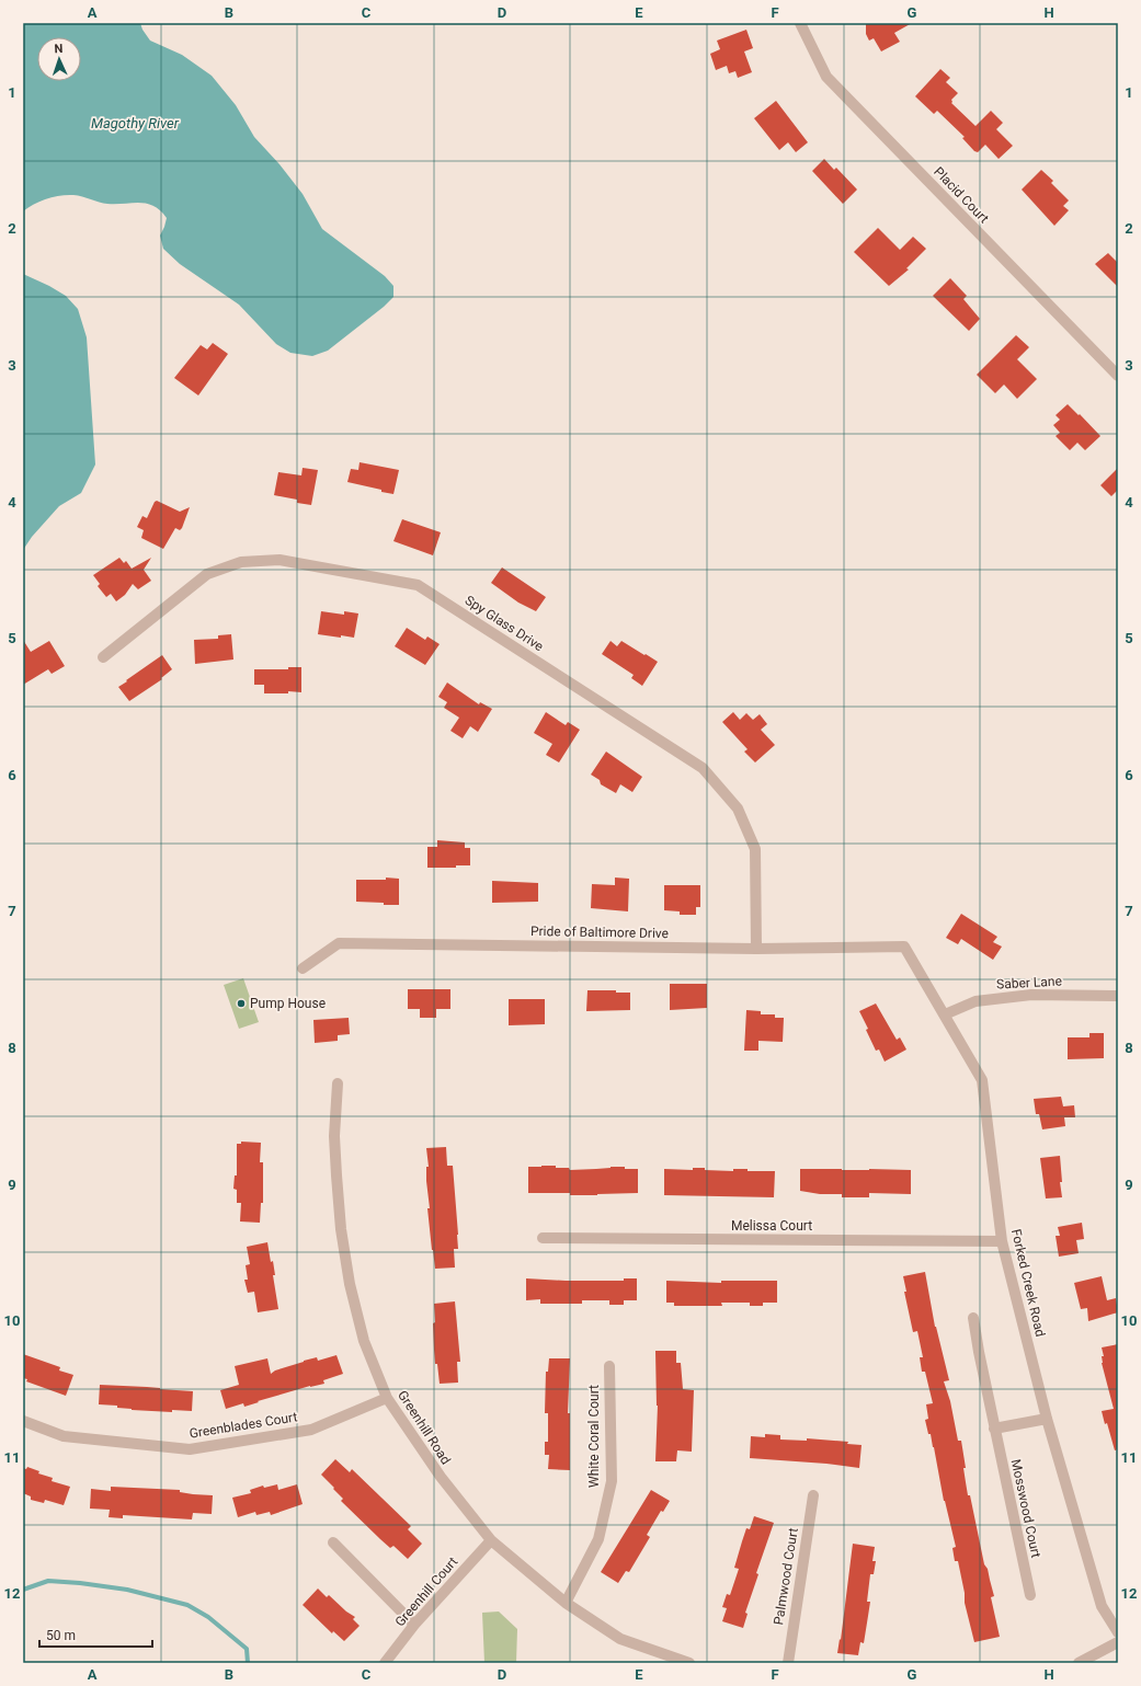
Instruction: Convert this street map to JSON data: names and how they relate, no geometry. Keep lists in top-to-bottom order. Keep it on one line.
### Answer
{"streets":{"street":["Placid Court","Spy Glass Drive","Pride of Baltimore Drive","Saber Lane","Melissa Court","Forked Creek Road","Greenblades Court","Greenhill Road","White Coral Court","Mosswood Court","Palmwood Court","Greenhill Court"]},"crossings":[["Spy Glass Drive","Pride of Baltimore Drive"],["Pride of Baltimore Drive","Forked Creek Road"],["Saber Lane","Forked Creek Road"],["Melissa Court","Forked Creek Road"],["Greenblades Court","Greenhill Road"],["Greenhill Road","White Coral Court"],["Greenhill Road","Greenhill Court"]],"water":["Magothy River"],"places":["Pump House"],"scale_bar":"50 m","north":"top","grid":{"columns":["A","B","C","D","E","F","G","H"],"rows":["1","2","3","4","5","6","7","8","9","10","11","12"]}}
